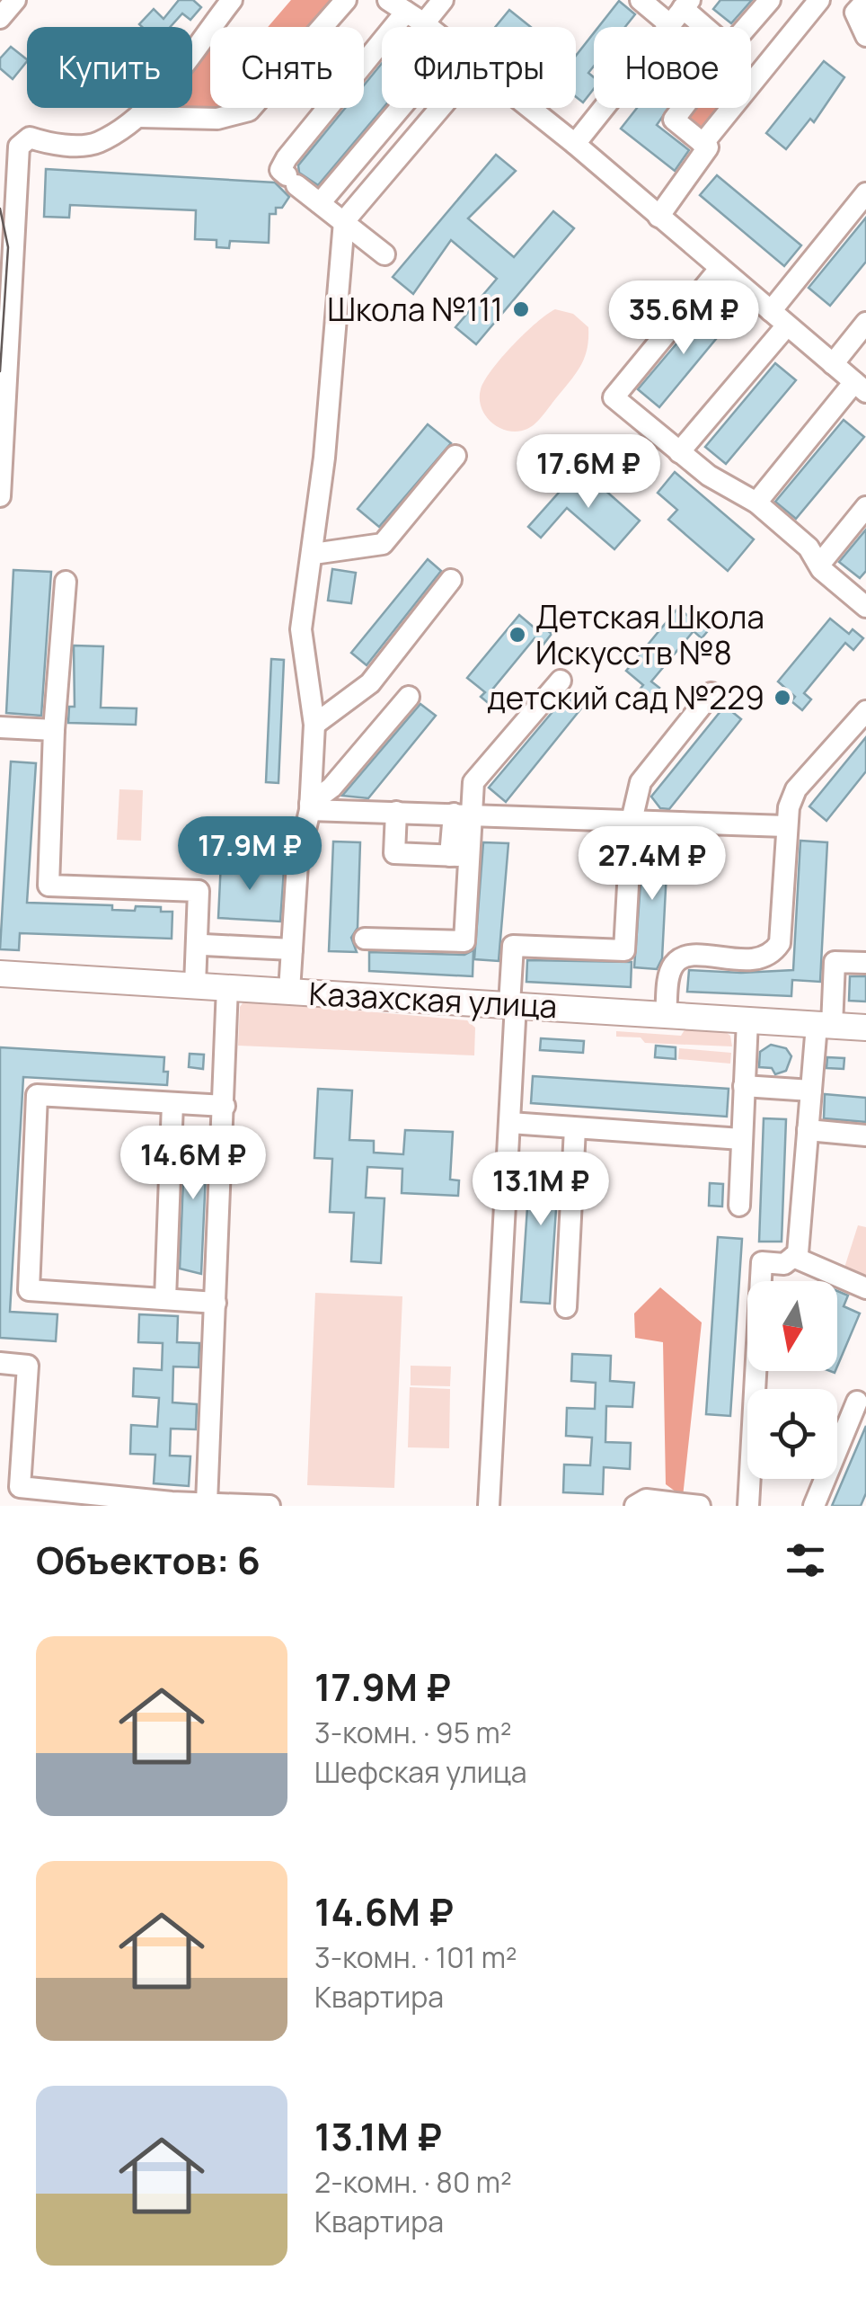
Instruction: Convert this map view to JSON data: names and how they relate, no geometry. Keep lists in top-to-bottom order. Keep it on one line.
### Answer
{"streets":{"main road":["Казахская улица"]},"places":["Школа №111","Детская Школа Искусств №8","детский сад №229"],"north":"bottom","page":{"chip":["Купить","Снять","Фильтры","Новое"],"price":["35.6M ₽","17.6M ₽","17.9M ₽","27.4M ₽","14.6M ₽","13.1M ₽"],"heading":"Объектов: 6","list":[{"name":"17.9M ₽","note":"3-комн. · 95 m² · Шефская улица"},{"name":"14.6M ₽","note":"3-комн. · 101 m² · Квартира"},{"name":"13.1M ₽","note":"2-комн. · 80 m² · Квартира"}]}}
